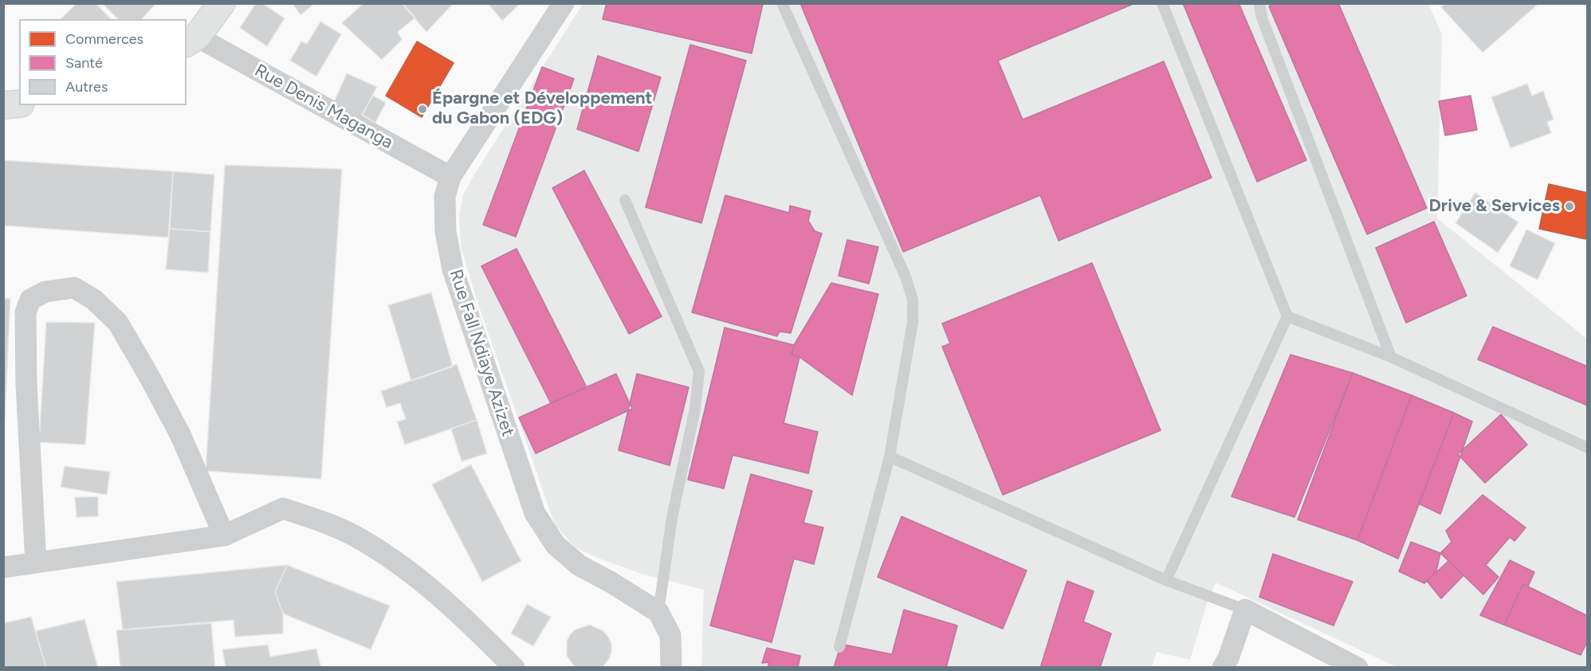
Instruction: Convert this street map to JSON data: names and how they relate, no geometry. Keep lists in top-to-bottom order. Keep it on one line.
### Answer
{"streets":{"street":["Rue Denis Maganga","Rue Fall Ndiaye Azizet"]},"crossings":[["Rue Denis Maganga","Rue Fall Ndiaye Azizet"]],"places":["Épargne et Développement du Gabon (EDG)","Drive & Services"],"legend":["Commerces","Santé","Autres"]}
